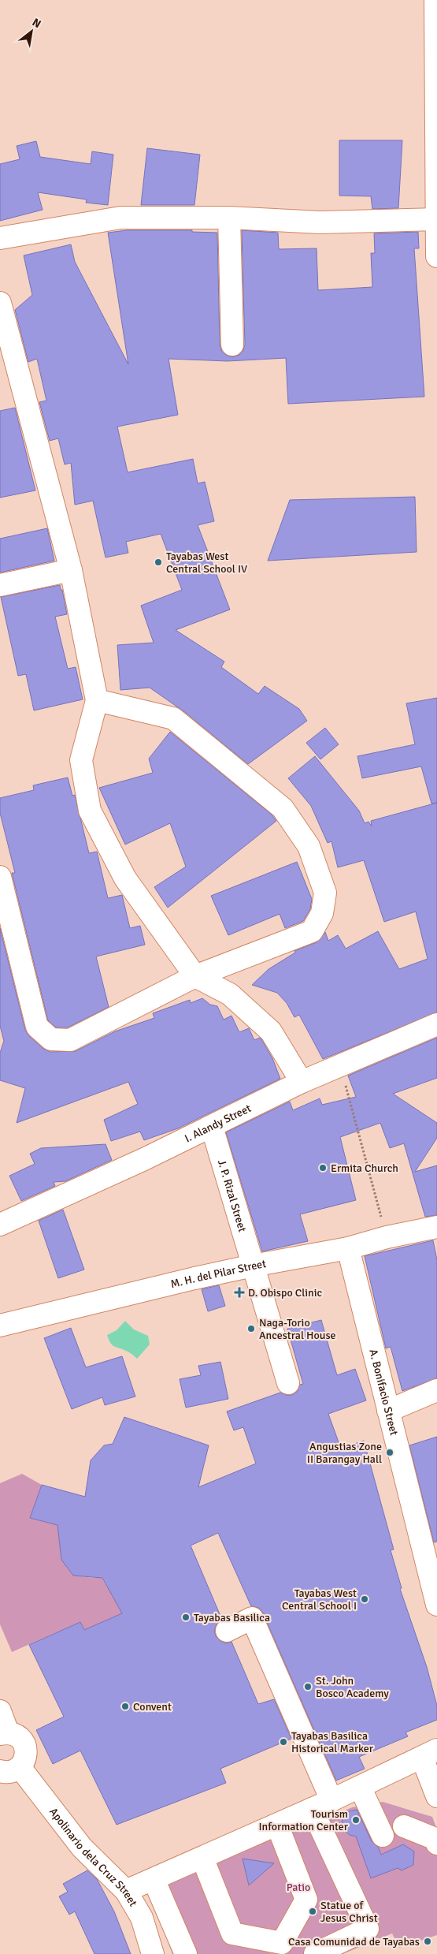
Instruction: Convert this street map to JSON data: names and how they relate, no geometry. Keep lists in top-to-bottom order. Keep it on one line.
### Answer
{"streets":{"street":["I. Alandy Street","J. P. Rizal Street","M. H. del Pilar Street","A. Bonifacio Street","Apolinario dela Cruz Street"]},"crossings":[["I. Alandy Street","J. P. Rizal Street"],["J. P. Rizal Street","M. H. del Pilar Street"],["M. H. del Pilar Street","A. Bonifacio Street"]],"parks":["Patio"],"places":{"other":["Tayabas West Central School IV","Ermita Church","Naga-Torio Ancestral House","Angustias Zone II Barangay Hall","Tayabas West Central School I","Tayabas Basilica","St. John Bosco Academy","Convent","Tayabas Basilica Historical Marker","Tourism Information Center","Statue of Jesus Christ","Casa Comunidad de Tayabas"],"health":["D. Obispo Clinic"]},"north":"top right"}
